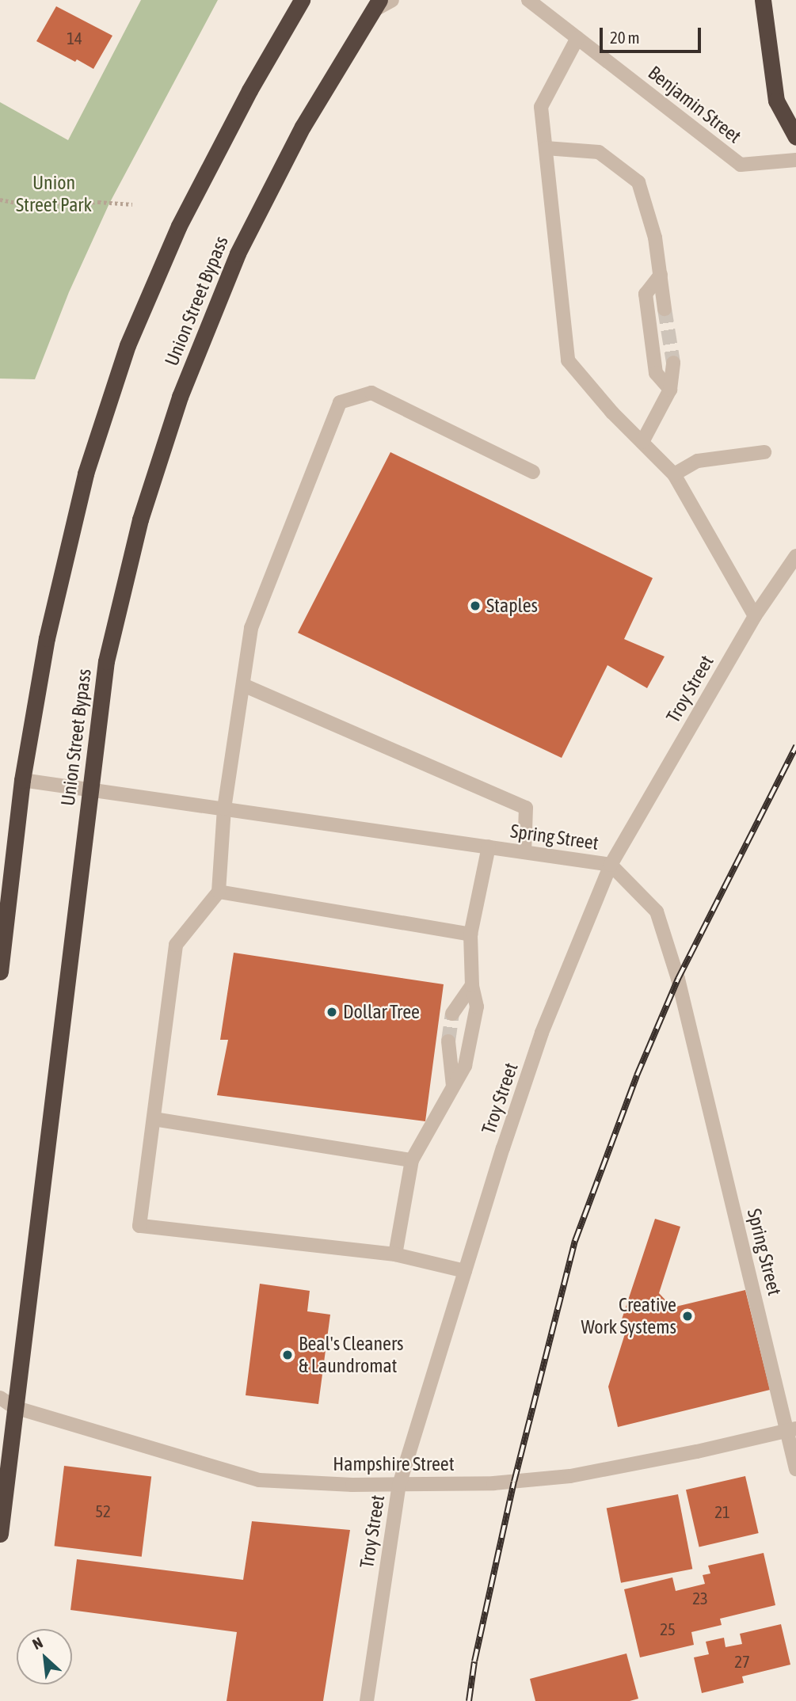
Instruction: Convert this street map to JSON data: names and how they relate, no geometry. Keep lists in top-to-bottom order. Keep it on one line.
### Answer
{"streets":{"highway":["Union Street Bypass"],"street":["Benjamin Street","Troy Street","Spring Street","Hampshire Street"]},"crossings":[["Union Street Bypass","Spring Street"],["Union Street Bypass","Hampshire Street"],["Troy Street","Spring Street"],["Troy Street","Hampshire Street"],["Spring Street","Hampshire Street"]],"parks":["Union Street Park"],"places":["Staples","Dollar Tree","Creative Work Systems","Beal's Cleaners & Laundromat"],"house_numbers":["14","52","21","23","25","27"],"scale_bar":"20 m","north":"top left"}
